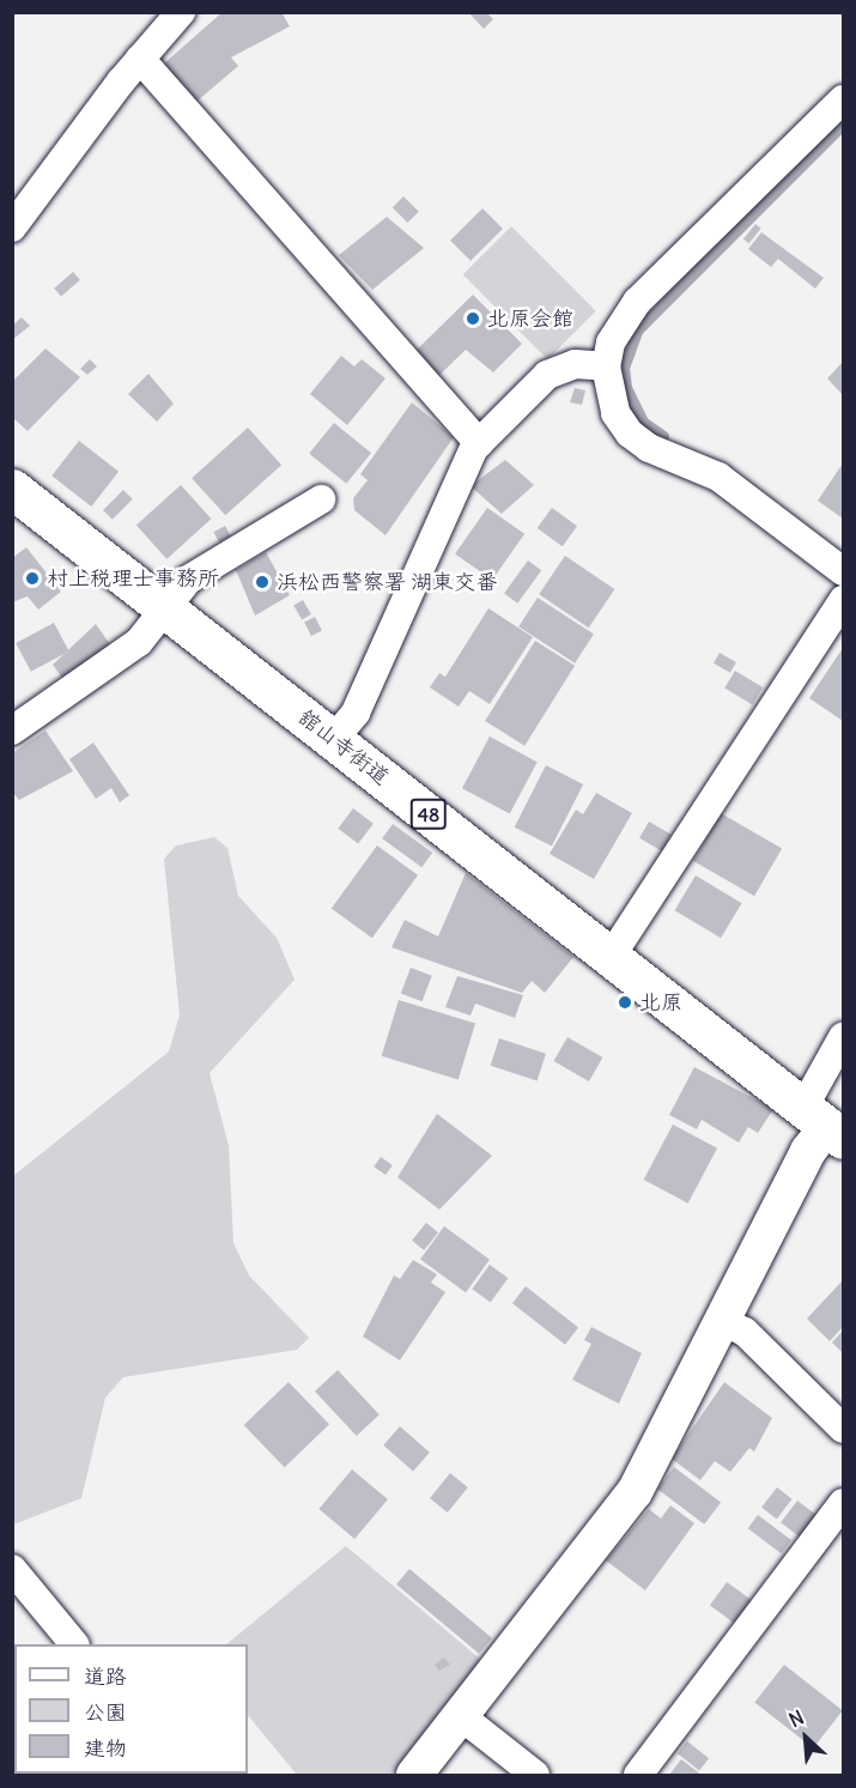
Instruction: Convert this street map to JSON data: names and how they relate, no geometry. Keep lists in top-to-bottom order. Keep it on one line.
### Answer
{"streets":{"main road":["舘山寺街道","48"]},"places":["北原会館","村上税理士事務所","浜松西警察署 湖東交番","北原"],"legend":["道路","公園","建物"],"north":"top left"}
